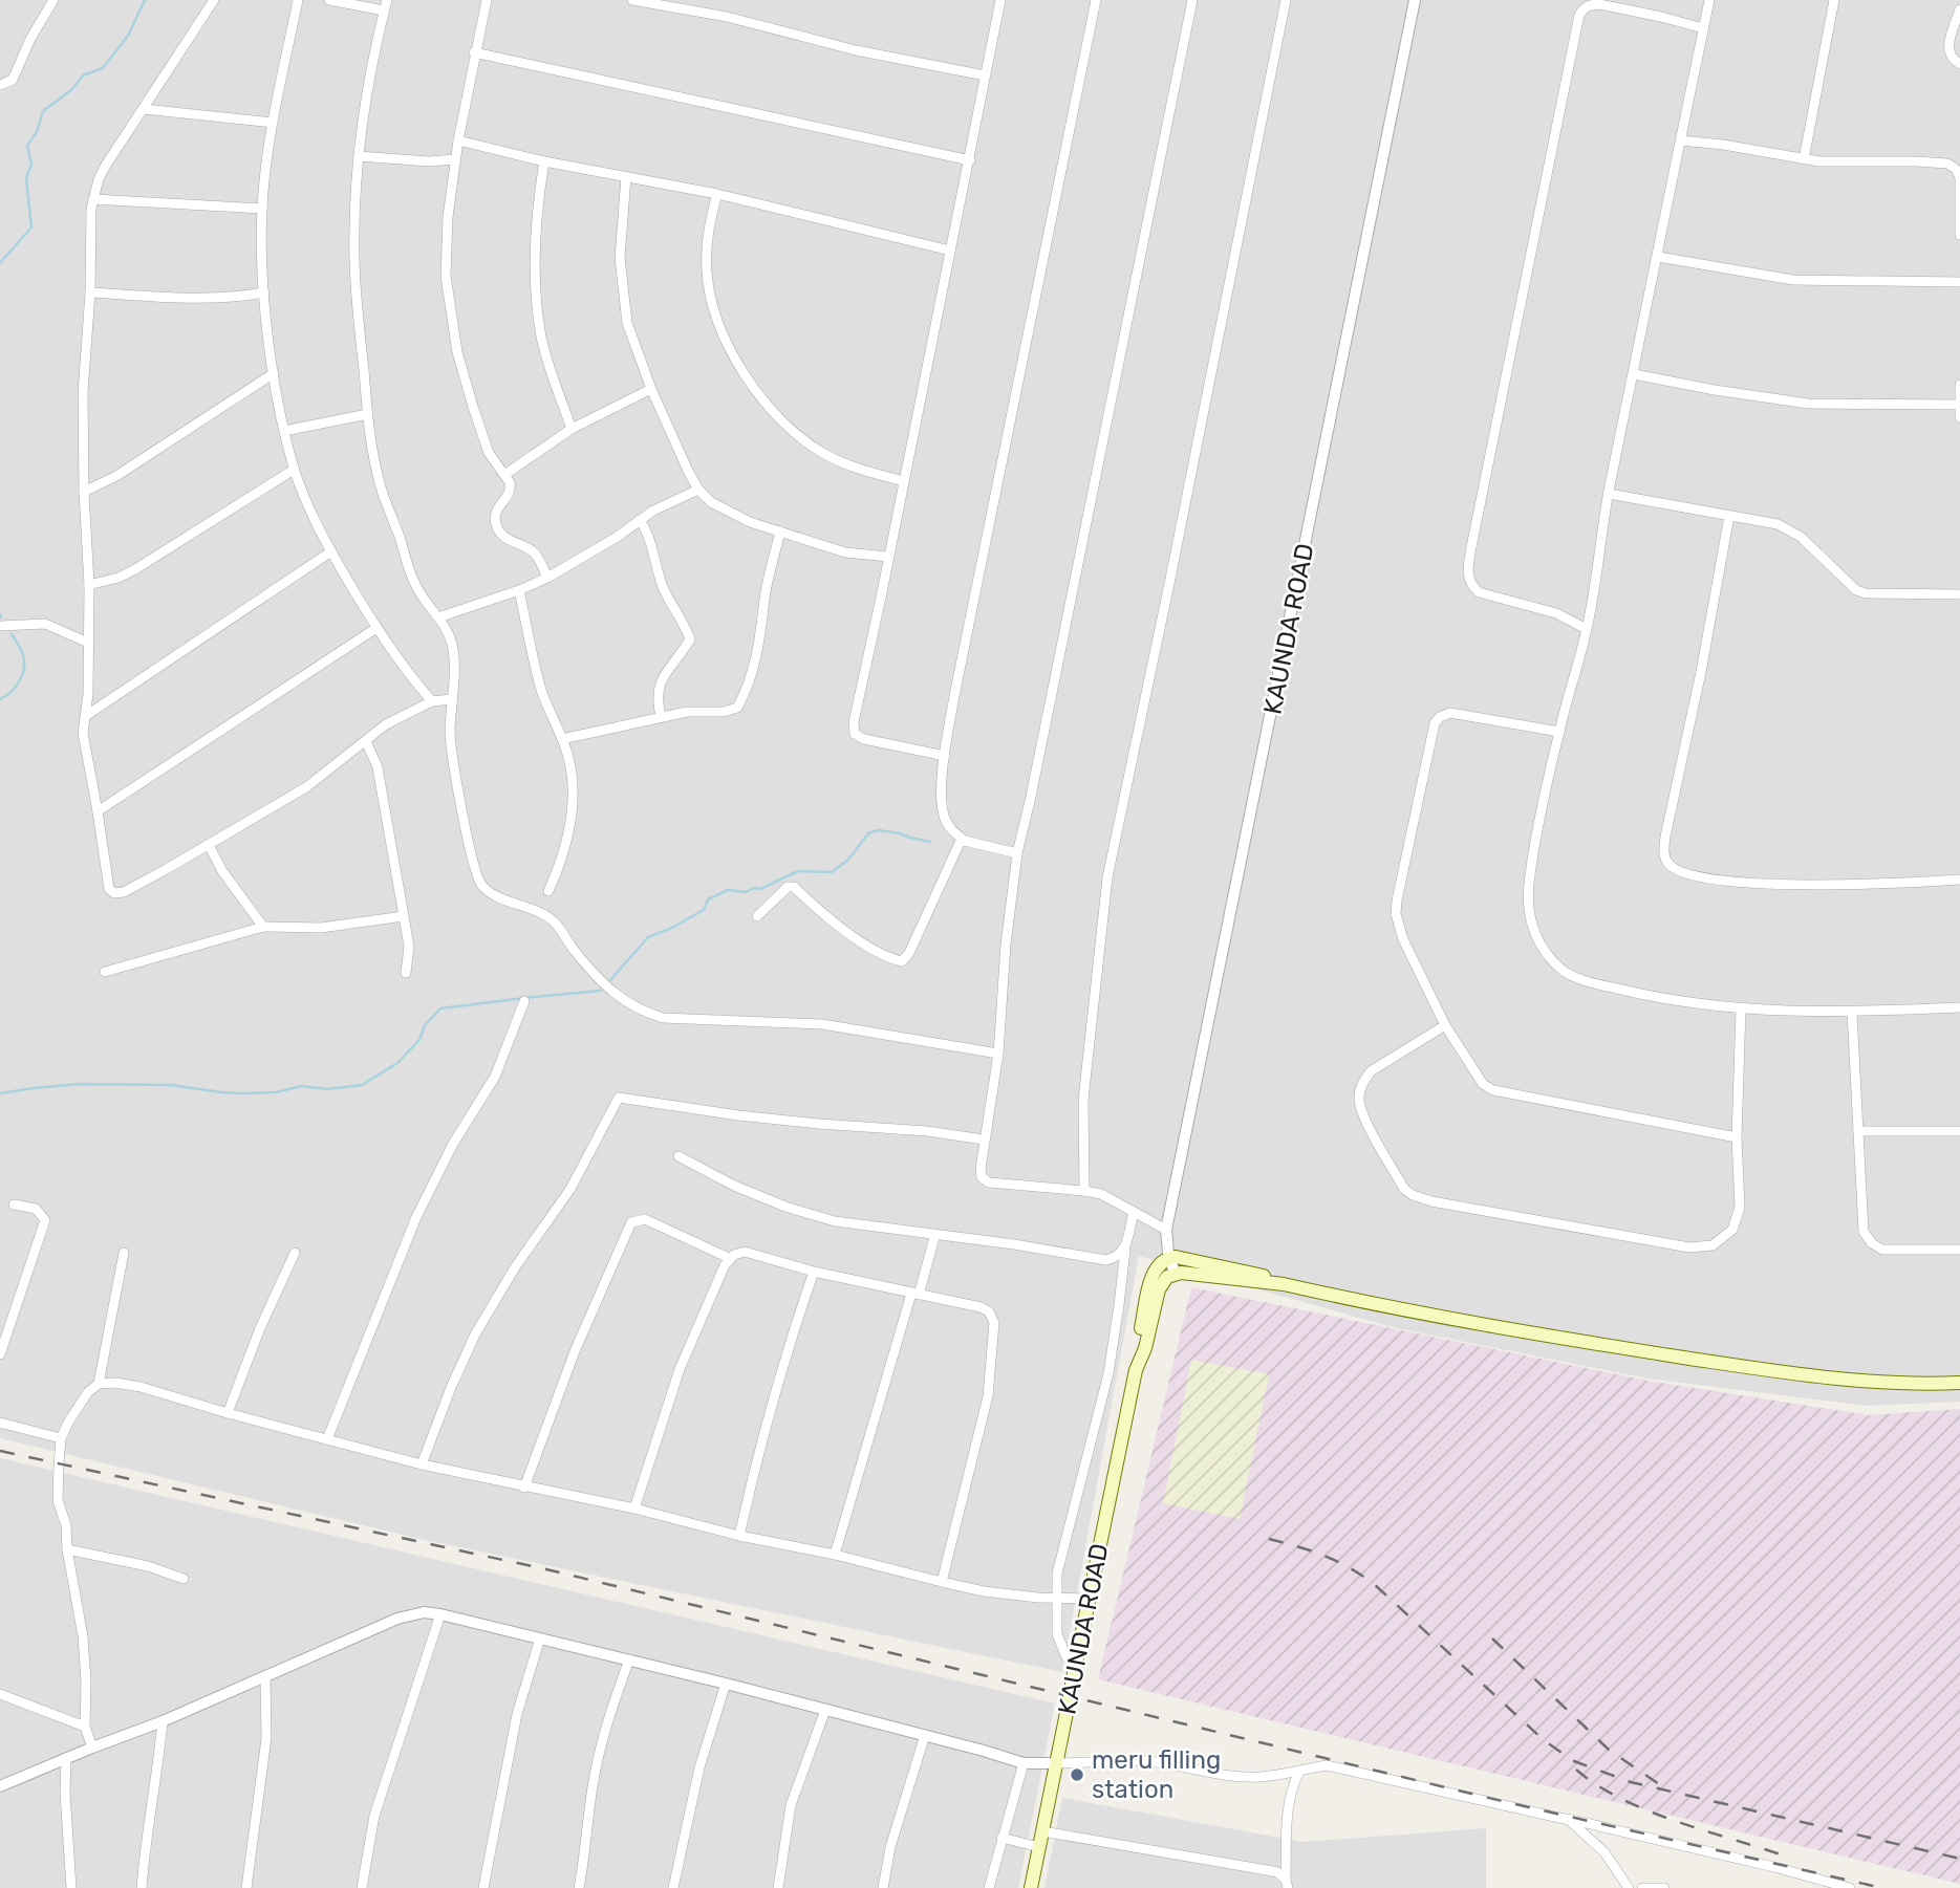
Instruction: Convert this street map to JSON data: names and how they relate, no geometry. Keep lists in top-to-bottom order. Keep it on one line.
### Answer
{"streets":{"main road":["KAUNDA ROAD"]},"places":["meru filling station"]}
